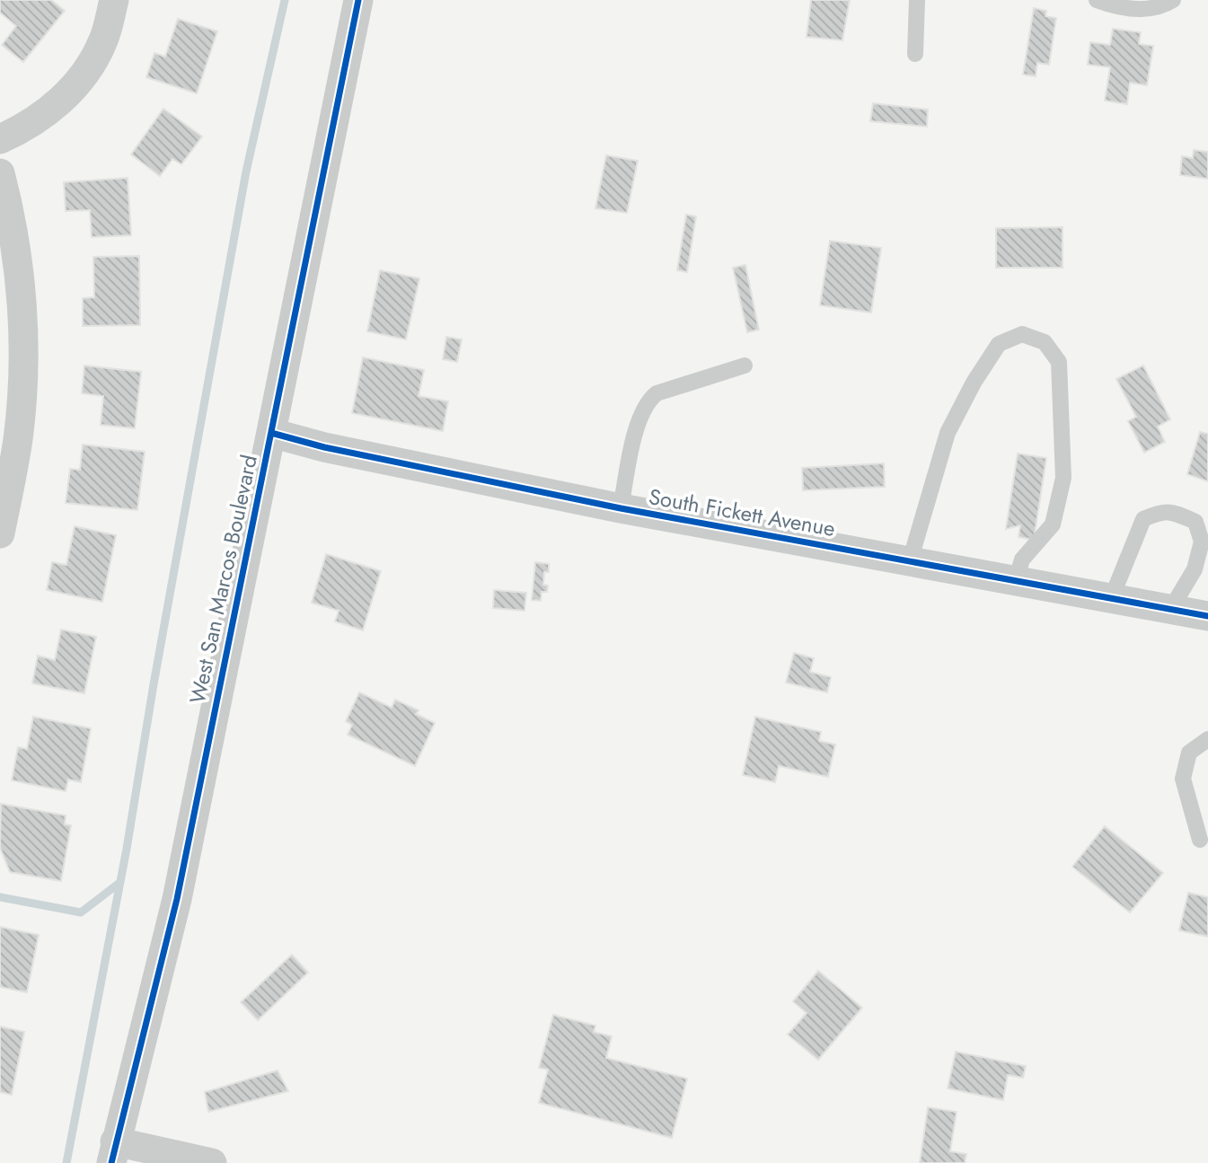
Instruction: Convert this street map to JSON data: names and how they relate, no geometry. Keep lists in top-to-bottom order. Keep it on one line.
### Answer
{"streets":{"street":["South Fickett Avenue","West San Marcos Boulevard"]},"crossings":[["South Fickett Avenue","West San Marcos Boulevard"]]}
